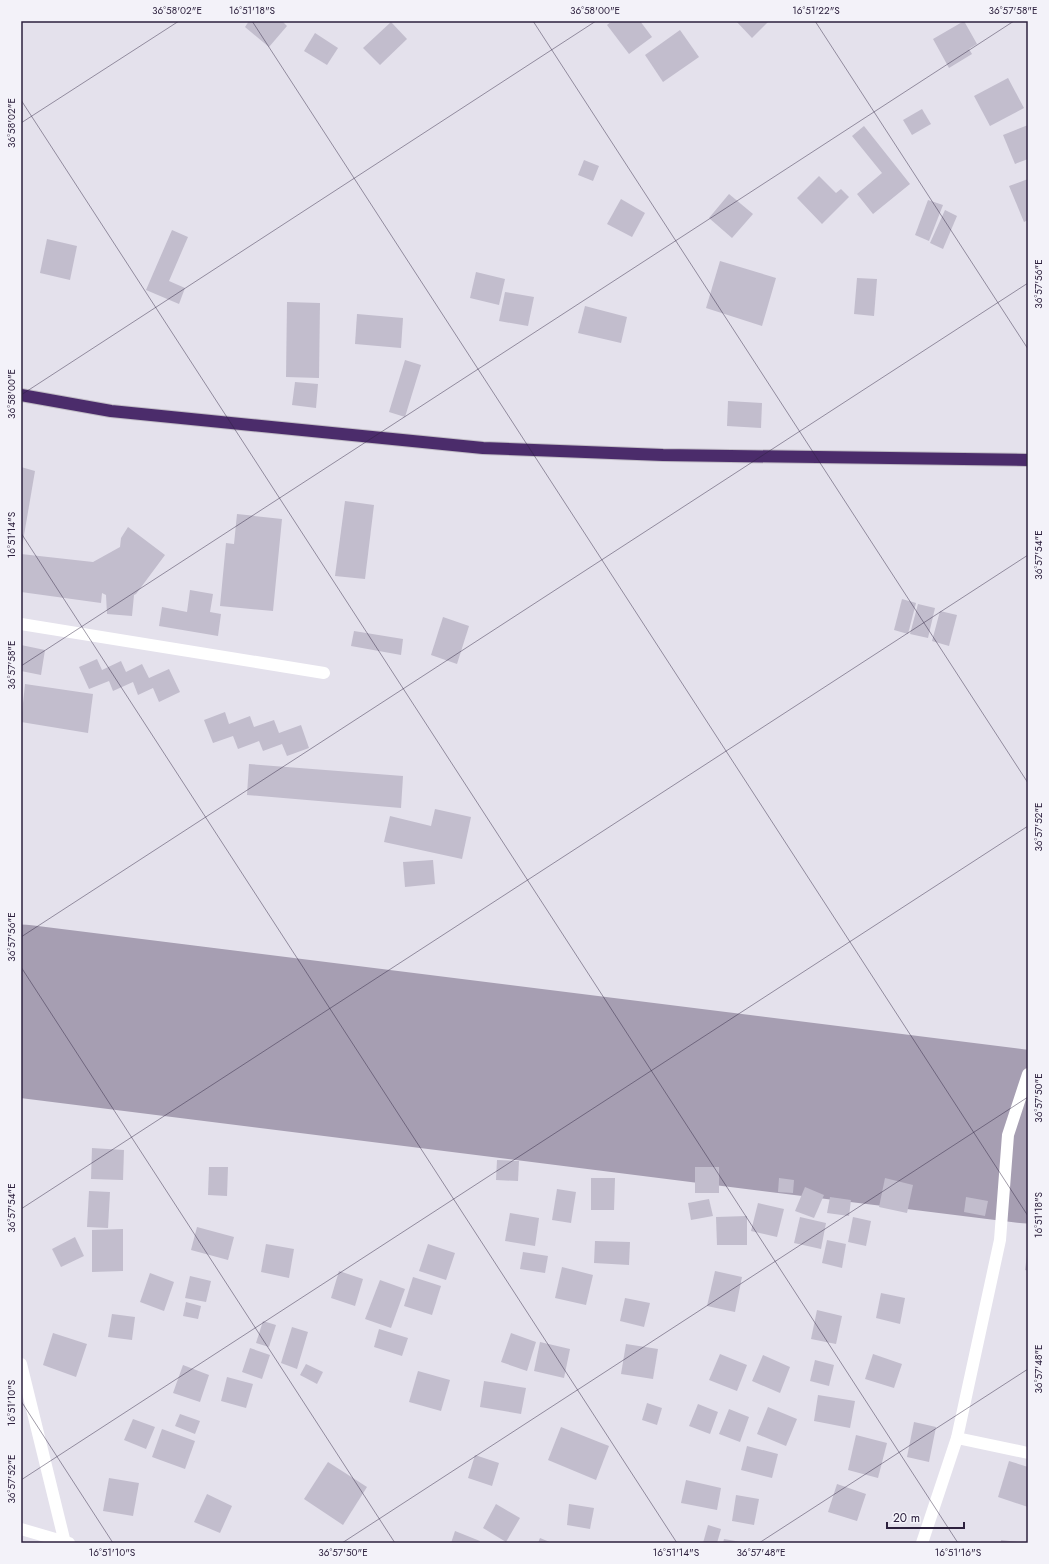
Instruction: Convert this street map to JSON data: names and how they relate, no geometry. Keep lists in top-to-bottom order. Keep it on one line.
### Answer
{"scale_bar":"20 m","coordinates":["36°58'02\"E","16°51'18\"S","36°58'00\"E","16°51'22\"S","36°57'58\"E","36°57'56\"E","16°51'14\"S","36°57'54\"E","36°57'52\"E","36°57'50\"E","36°57'48\"E","16°51'10\"S","16°51'16\"S"]}
